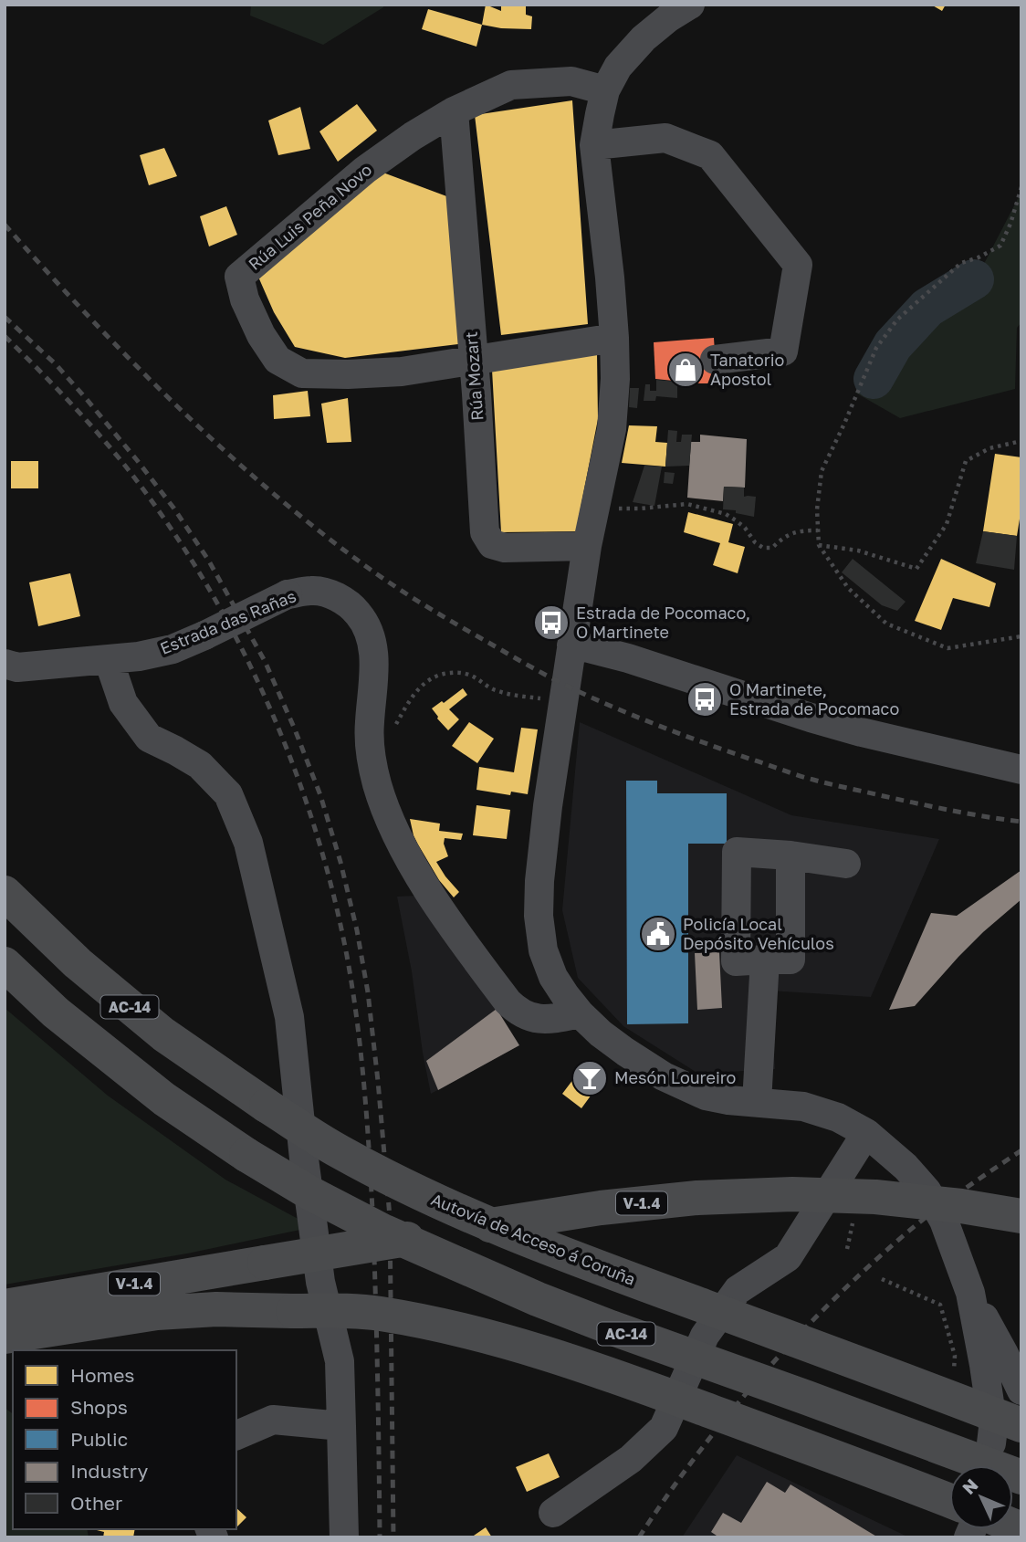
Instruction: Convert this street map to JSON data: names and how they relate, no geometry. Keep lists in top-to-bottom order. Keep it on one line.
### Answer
{"streets":{"highway":["AC-14","V-1.4","Autovía de Acceso á Coruña"],"street":["Rúa Luis Peña Novo","Rúa Mozart","Estrada das Rañas"]},"crossings":[["Rúa Luis Peña Novo","Rúa Mozart"]],"places":{"shop":["Tanatorio Apostol"],"bus stop":["Estrada de Pocomaco, O Martinete","O Martinete, Estrada de Pocomaco"],"public building":["Policía Local Depósito Vehículos"],"bar":["Mesón Loureiro"]},"legend":["Homes","Shops","Public","Industry","Other"],"north":"top left"}
